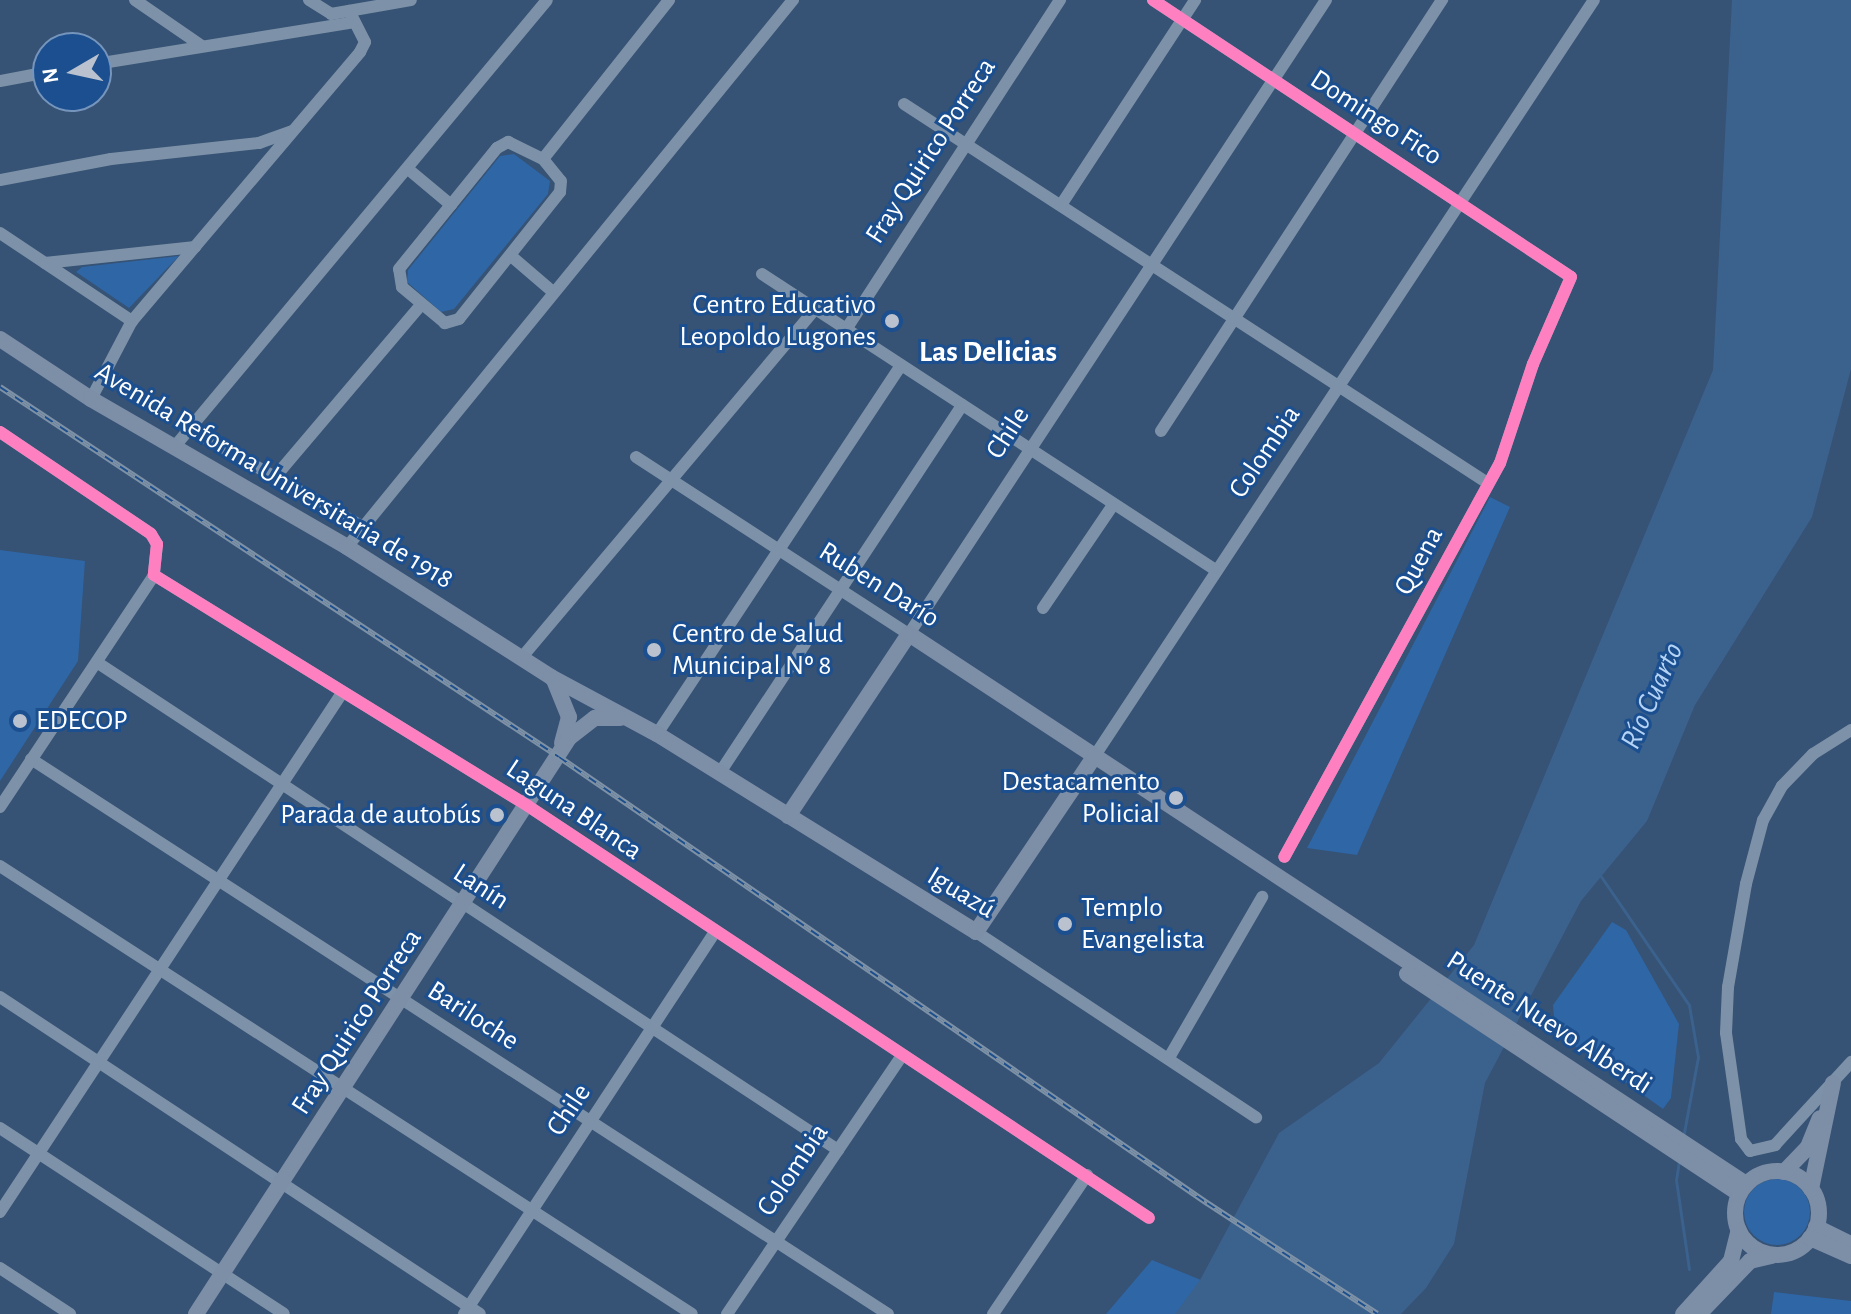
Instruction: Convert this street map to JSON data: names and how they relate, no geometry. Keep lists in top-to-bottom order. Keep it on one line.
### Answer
{"streets":{"main road":["Fray Quirico Porreca","Chile","Colombia","Avenida Reforma Universitaria de 1918","Ruben Darío","Iguazú","Puente Nuevo Alberdi"],"street":["Domingo Fico","Quena","Laguna Blanca","Lanín","Bariloche"]},"crossings":[["Domingo Fico","Chile"],["Domingo Fico","Colombia"],["Domingo Fico","Quena"],["Fray Quirico Porreca","Laguna Blanca"],["Fray Quirico Porreca","Lanín"],["Fray Quirico Porreca","Iguazú"],["Fray Quirico Porreca","Bariloche"],["Chile","Ruben Darío"],["Chile","Laguna Blanca"],["Chile","Lanín"],["Chile","Iguazú"],["Chile","Bariloche"],["Colombia","Ruben Darío"],["Colombia","Laguna Blanca"],["Colombia","Lanín"],["Colombia","Iguazú"],["Colombia","Bariloche"],["Ruben Darío","Puente Nuevo Alberdi"]],"districts":["Las Delicias"],"water":["Río Cuarto"],"places":["Centro Educativo Leopoldo Lugones","Centro de Salud Municipal Nº 8","EDECOP","Destacamento Policial","Parada de autobús","Templo Evangelista"],"north":"left"}
